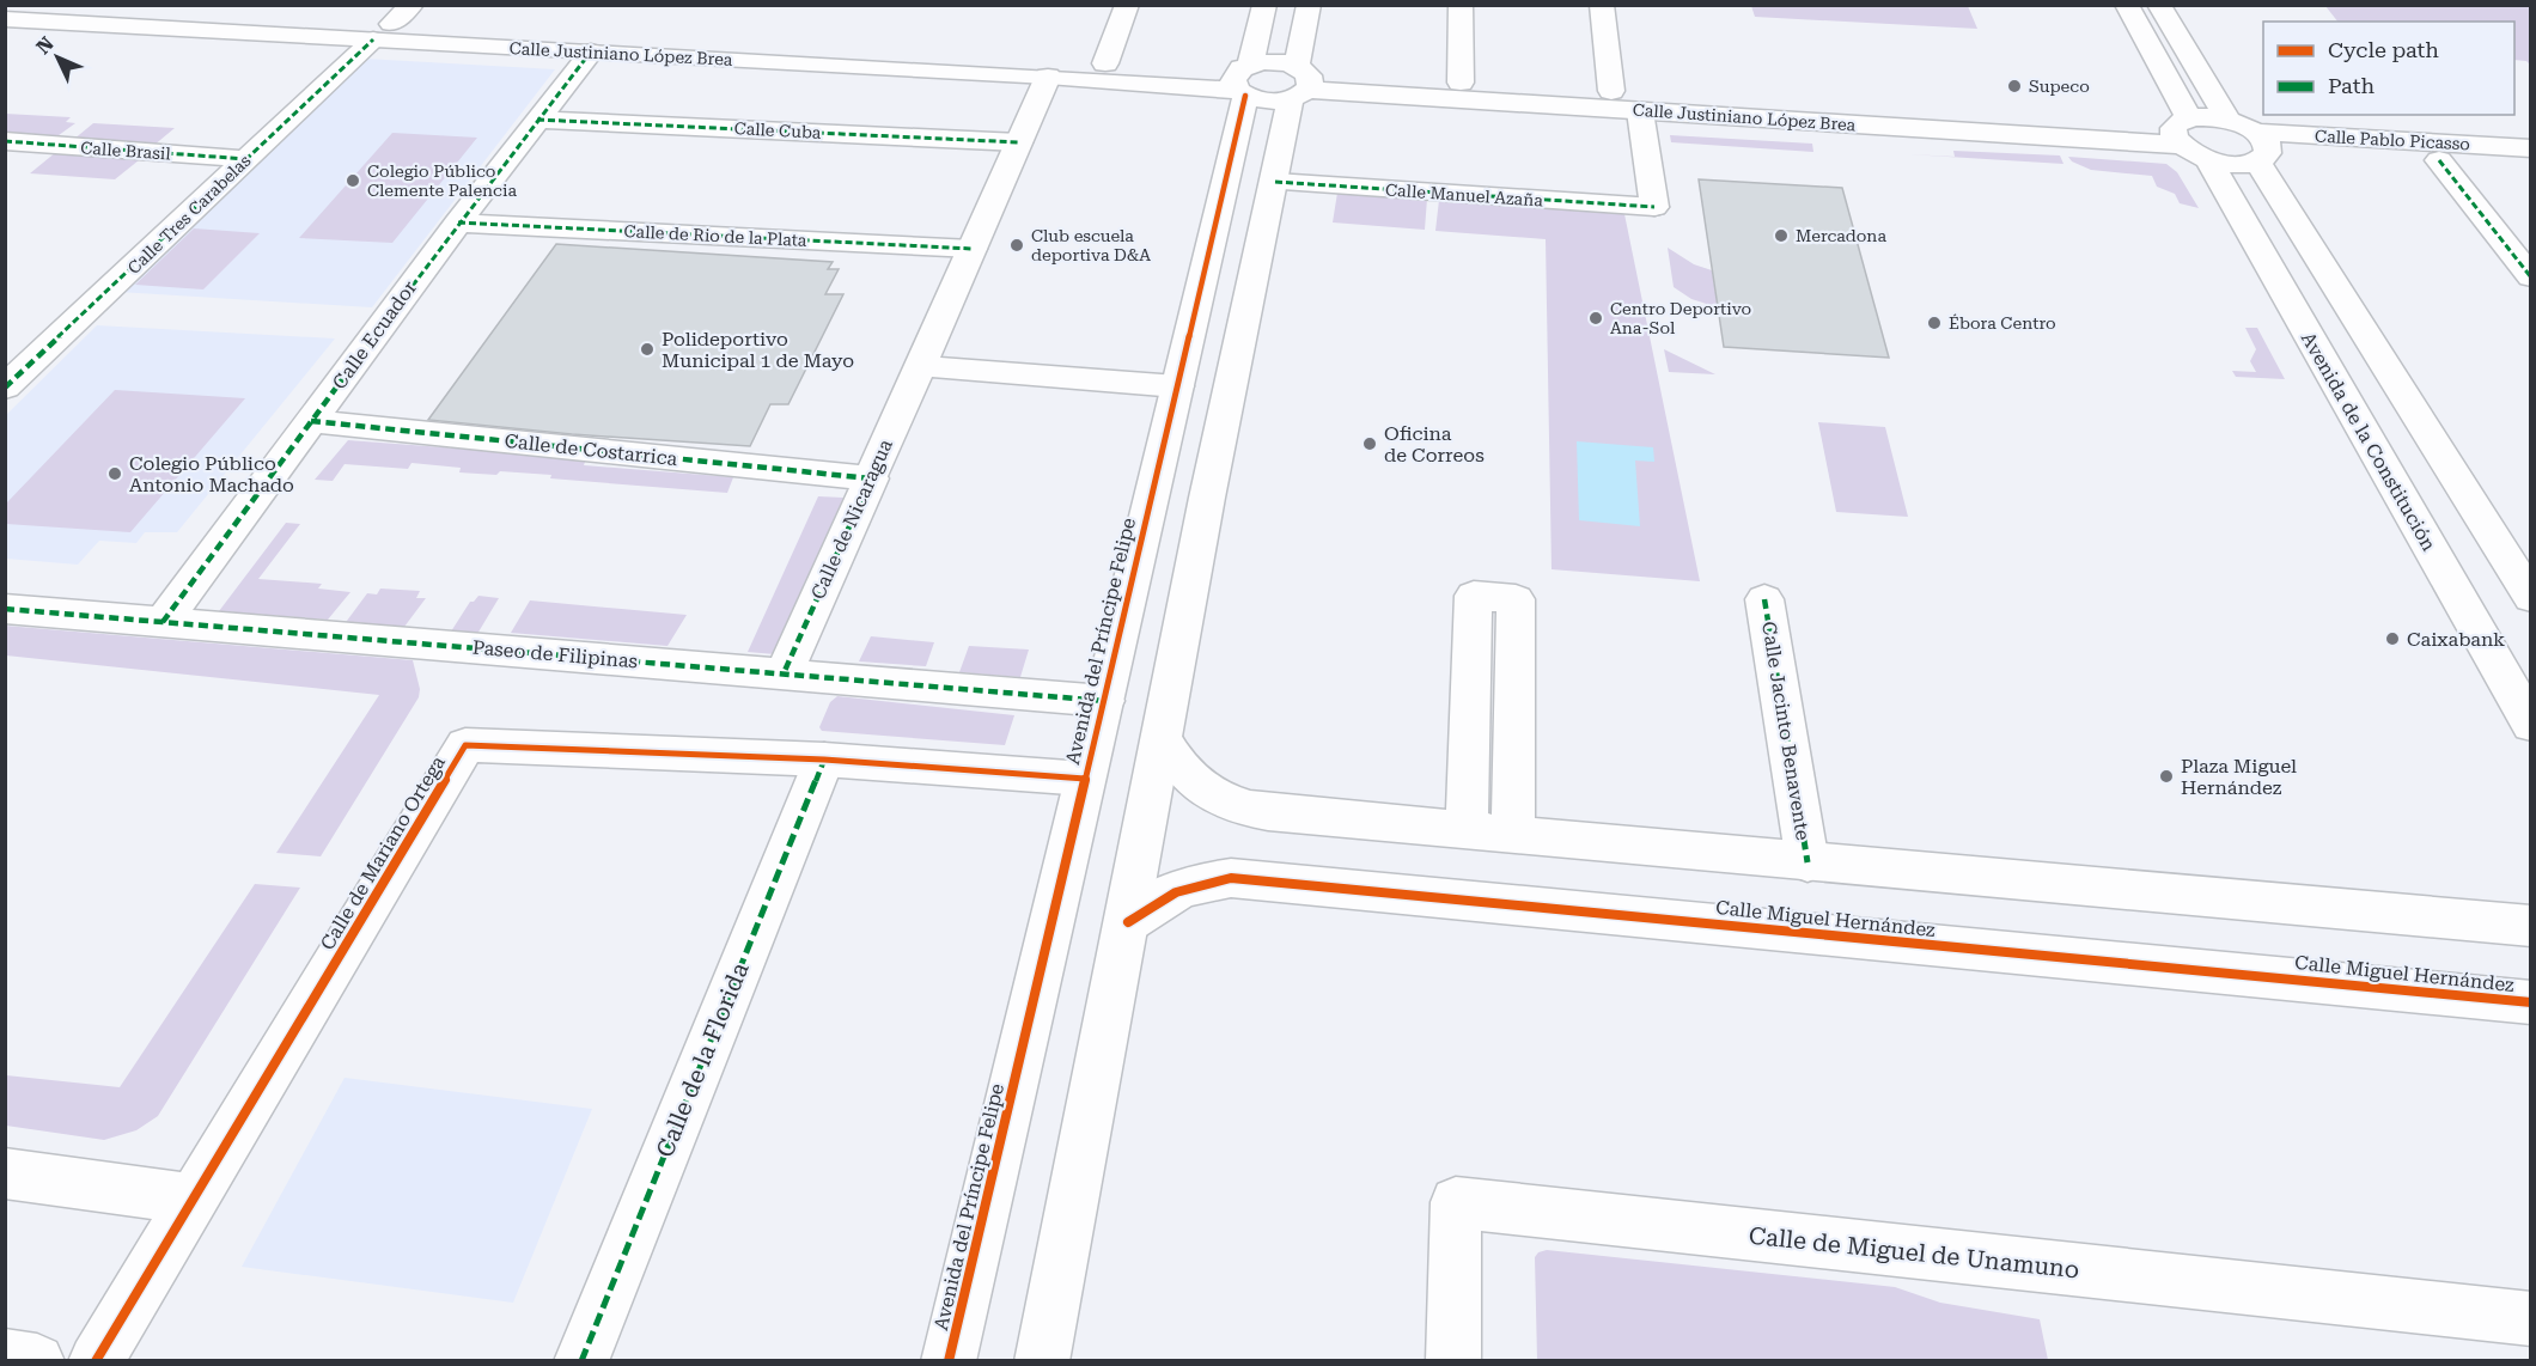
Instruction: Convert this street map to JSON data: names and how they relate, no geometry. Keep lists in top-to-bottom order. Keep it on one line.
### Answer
{"streets":{"street":["Calle Justiniano López Brea","Calle Cuba","Calle Pablo Picasso","Calle Brasil","Calle Manuel Azaña","Calle Tres Carabelas","Calle de Rio de la Plata","Calle Ecuador","Avenida de la Constitución","Calle de Costarrica","Calle de Nicaragua","Avenida del Príncipe Felipe","Paseo de Filipinas","Calle Jacinto Benavente","Calle de Mariano Ortega","Calle Miguel Hernández","Calle de la Florida","Calle de Miguel de Unamuno"]},"crossings":[["Calle Justiniano López Brea","Calle Manuel Azaña"],["Calle Justiniano López Brea","Calle Tres Carabelas"],["Calle Justiniano López Brea","Calle Ecuador"],["Calle Justiniano López Brea","Avenida de la Constitución"],["Calle Justiniano López Brea","Calle de Nicaragua"],["Calle Justiniano López Brea","Avenida del Príncipe Felipe"],["Calle Cuba","Calle Ecuador"],["Calle Cuba","Calle de Nicaragua"],["Calle Brasil","Calle Tres Carabelas"],["Calle de Rio de la Plata","Calle Ecuador"],["Calle de Rio de la Plata","Calle de Nicaragua"],["Calle Ecuador","Calle de Costarrica"],["Calle Ecuador","Paseo de Filipinas"],["Calle de Costarrica","Calle de Nicaragua"],["Calle de Nicaragua","Paseo de Filipinas"],["Avenida del Príncipe Felipe","Paseo de Filipinas"],["Avenida del Príncipe Felipe","Calle de Mariano Ortega"],["Calle de Mariano Ortega","Calle de la Florida"]],"places":["Supeco","Colegio Público Clemente Palencia","Mercadona","Club escuela deportiva D&A","Centro Deportivo Ana-Sol","Ébora Centro","Polideportivo Municipal 1 de Mayo","Oficina de Correos","Colegio Público Antonio Machado","Caixabank","Plaza Miguel Hernández"],"legend":["Cycle path","Path"],"north":"top left"}
